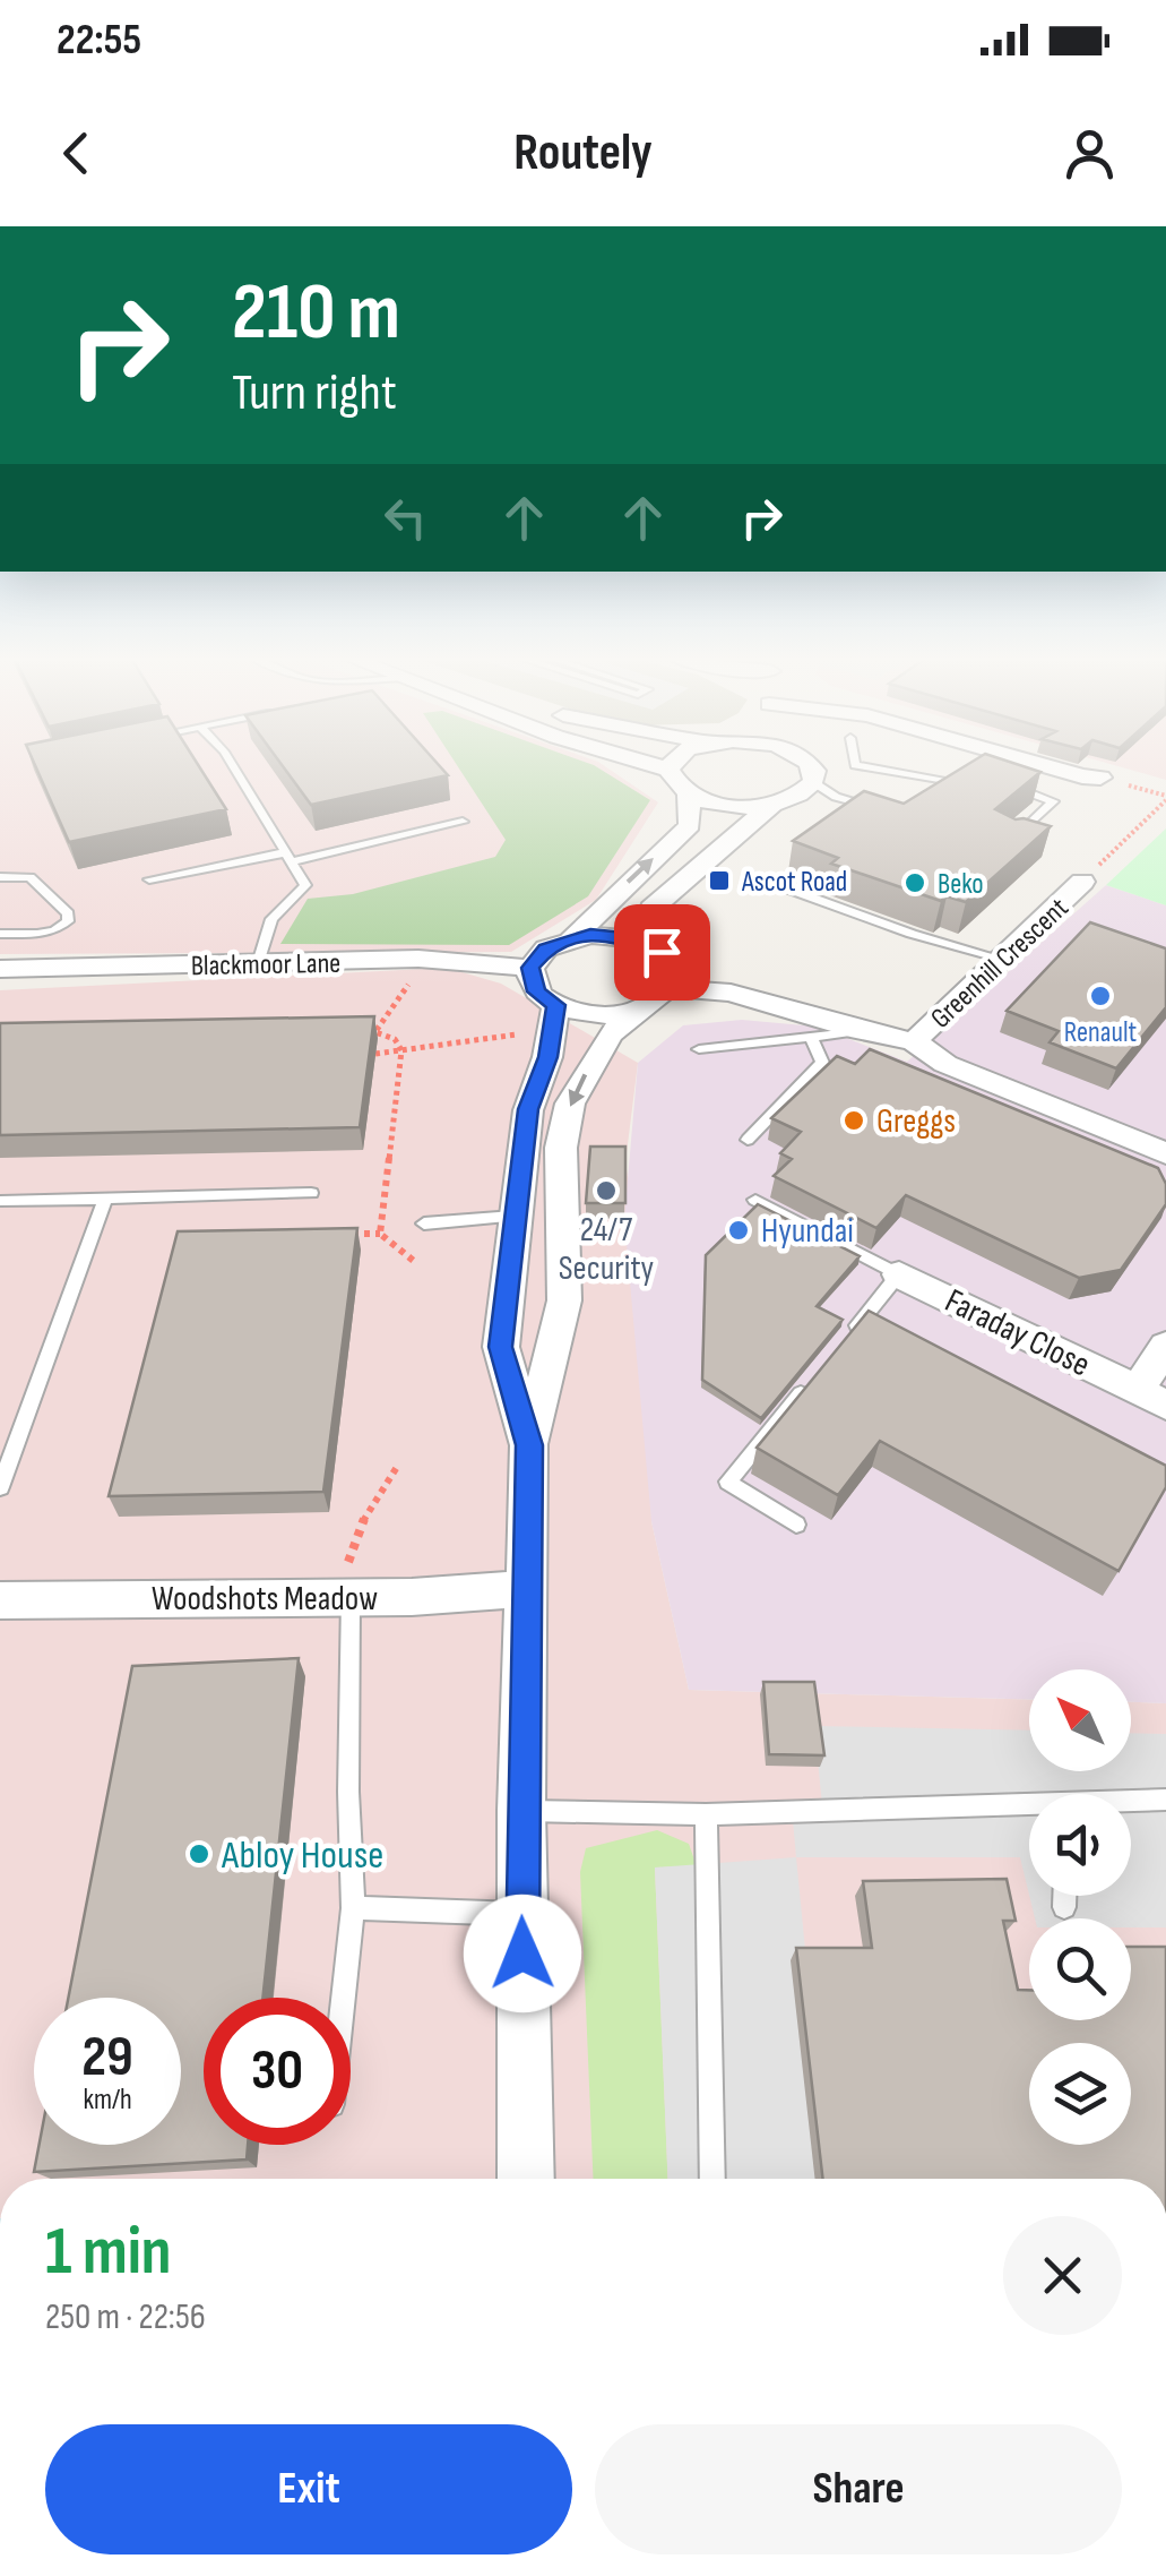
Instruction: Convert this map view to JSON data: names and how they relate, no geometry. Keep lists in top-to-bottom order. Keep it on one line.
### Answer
{"streets":{"street":["Greenhill Crescent","Blackmoor Lane","Faraday Close","Woodshots Meadow"]},"places":{"transit":["Ascot Road"],"other":["Beko","Renault","Greggs","24/7 Security","Hyundai","Abloy House"]},"north":"top left","page":{"status":"22:55","header":"Routely","turn":["210 m","Turn right"],"speed":"29 km/h","limit":"30","heading":["1 min","250 m · 22:56"],"buttons":["Exit","Share"]}}
